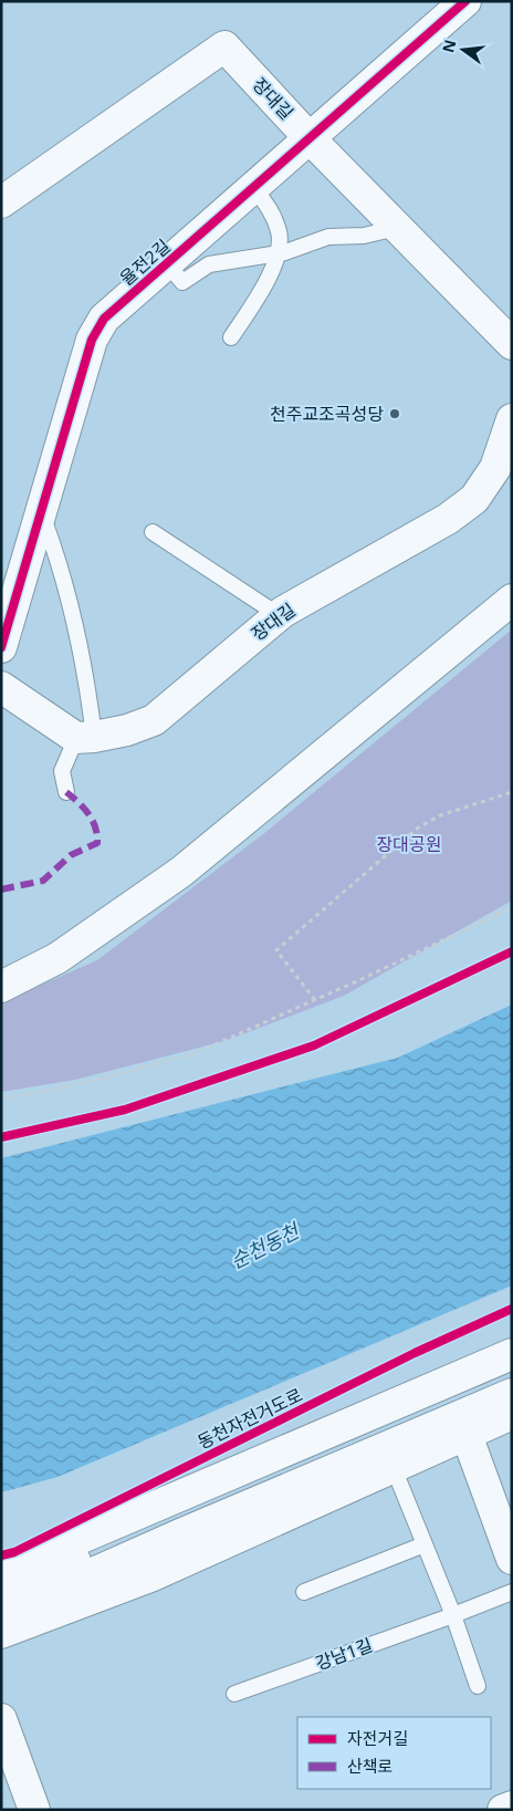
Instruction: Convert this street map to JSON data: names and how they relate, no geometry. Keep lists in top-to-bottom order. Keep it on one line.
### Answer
{"streets":{"street":["장대길","율전2길"],"lane":["강남1길"],"cycle path":["동천자전거도로"]},"crossings":[["장대길","율전2길"]],"water":["순천동천"],"parks":["장대공원"],"places":["천주교조곡성당"],"legend":["자전거길","산책로"],"north":"left"}
